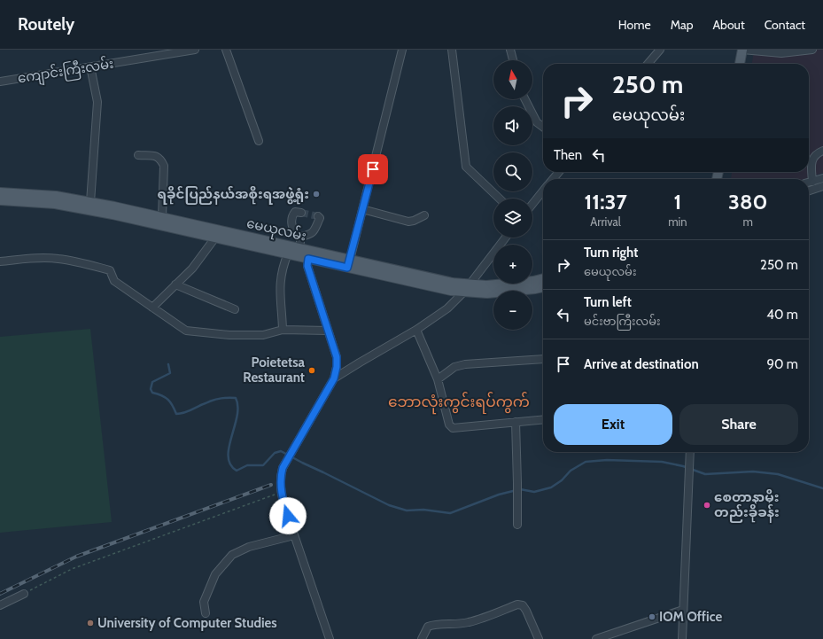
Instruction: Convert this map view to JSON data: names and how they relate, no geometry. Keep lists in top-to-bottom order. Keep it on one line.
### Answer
{"streets":{"main road":["မေယုလမ်း"],"street":["ကျောင်းကြီးလမ်း"]},"districts":["ဘောလုံးကွင်းရပ်ကွက်"],"places":["ရခိုင်ပြည်နယ်အစိုးရအဖွဲ့ရုံး","Poietetsa Restaurant","စေတာနာမိုး တည်းခိုခန်း","IOM Office","University of Computer Studies"],"north":"top","page":{"header":"Routely","nav":["Home","Map","About","Contact"],"map_buttons":["+","−"],"turn":["250 m","မေယုလမ်း"],"then":"Then","eta":["11:37","Arrival","1","min","380","m"],"list":[{"name":"Turn right","note":"မေယုလမ်း","value":"250 m"},{"name":"Turn left","note":"မင်းဗာကြီးလမ်း","value":"40 m"},{"name":"Arrive at destination","value":"90 m"}],"buttons":["Exit","Share"]}}
